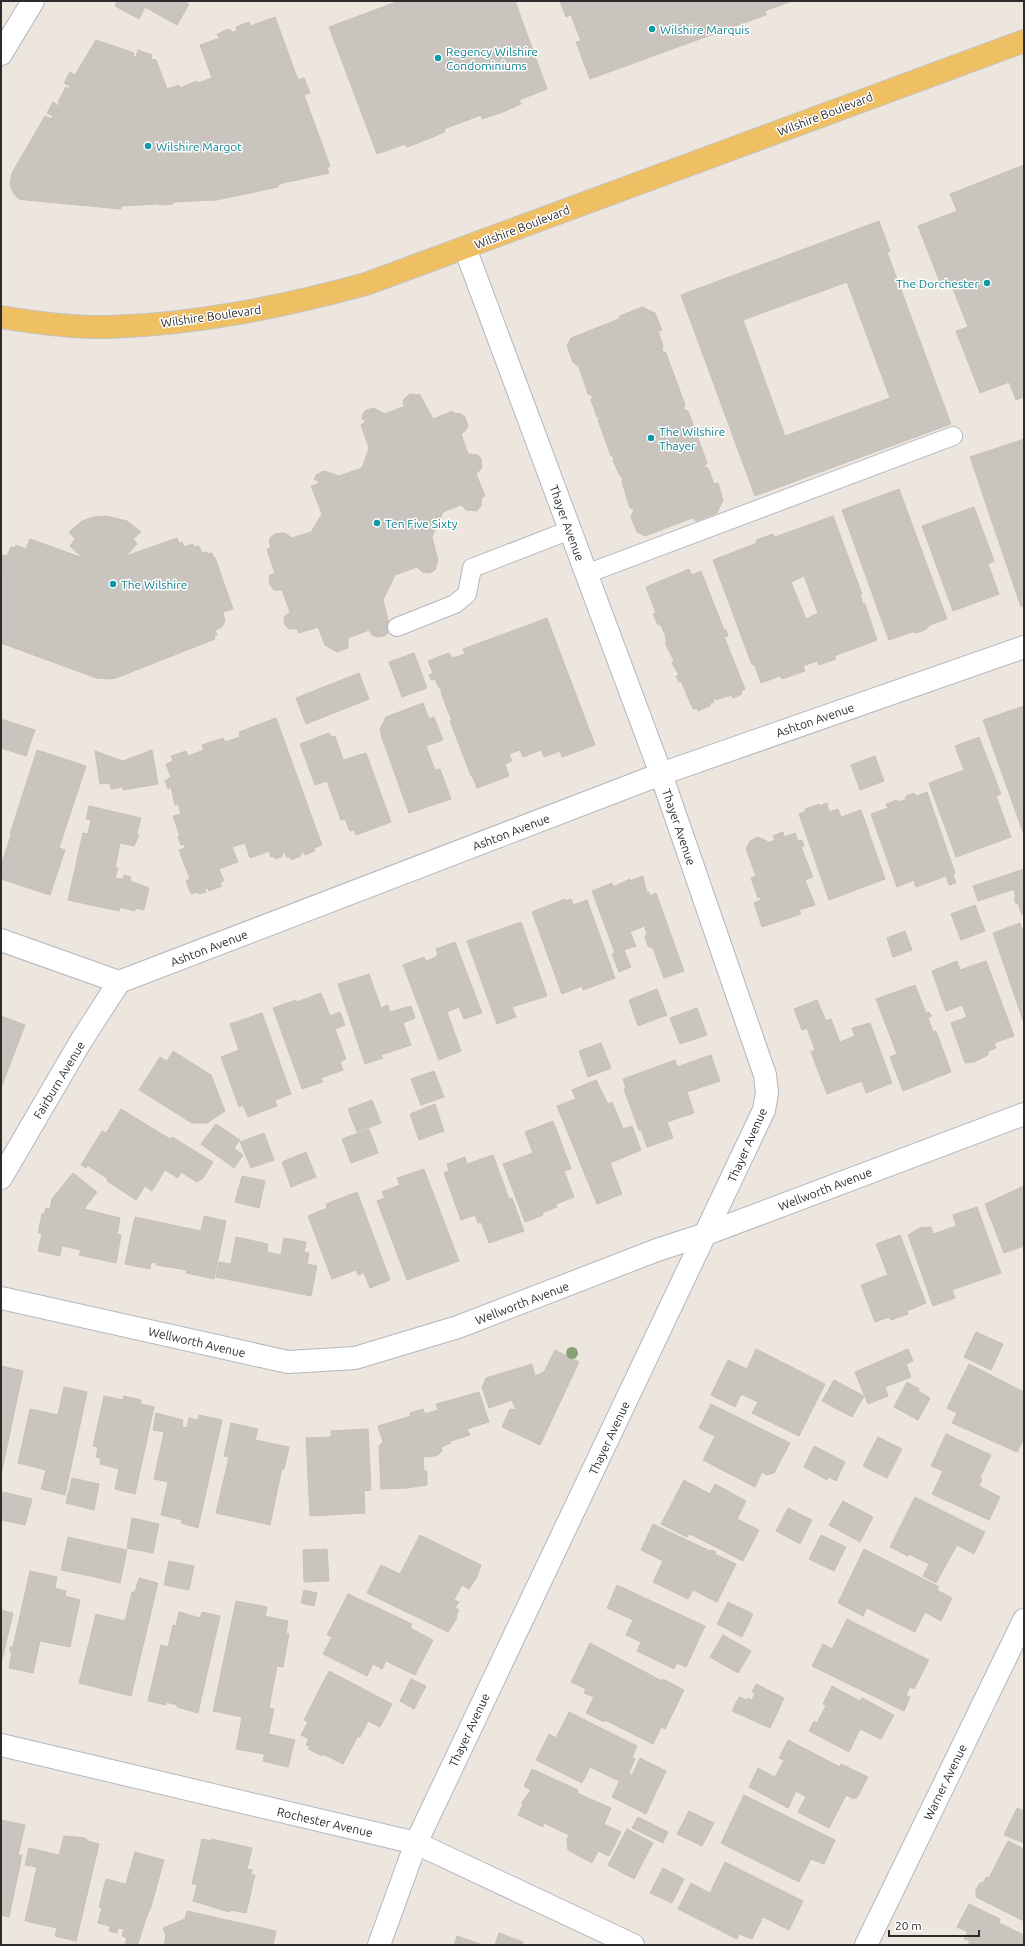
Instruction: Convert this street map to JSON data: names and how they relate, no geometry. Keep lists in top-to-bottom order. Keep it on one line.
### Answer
{"streets":{"main road":["Wilshire Boulevard"],"street":["Thayer Avenue","Ashton Avenue","Fairburn Avenue","Wellworth Avenue","Warner Avenue","Rochester Avenue"]},"crossings":[["Wilshire Boulevard","Thayer Avenue"],["Thayer Avenue","Ashton Avenue"],["Thayer Avenue","Wellworth Avenue"],["Thayer Avenue","Rochester Avenue"],["Ashton Avenue","Fairburn Avenue"]],"places":["Wilshire Marquis","Regency Wilshire Condominiums","Wilshire Margot","The Dorchester","The Wilshire Thayer","Ten Five Sixty","The Wilshire"],"scale_bar":"20 m"}
